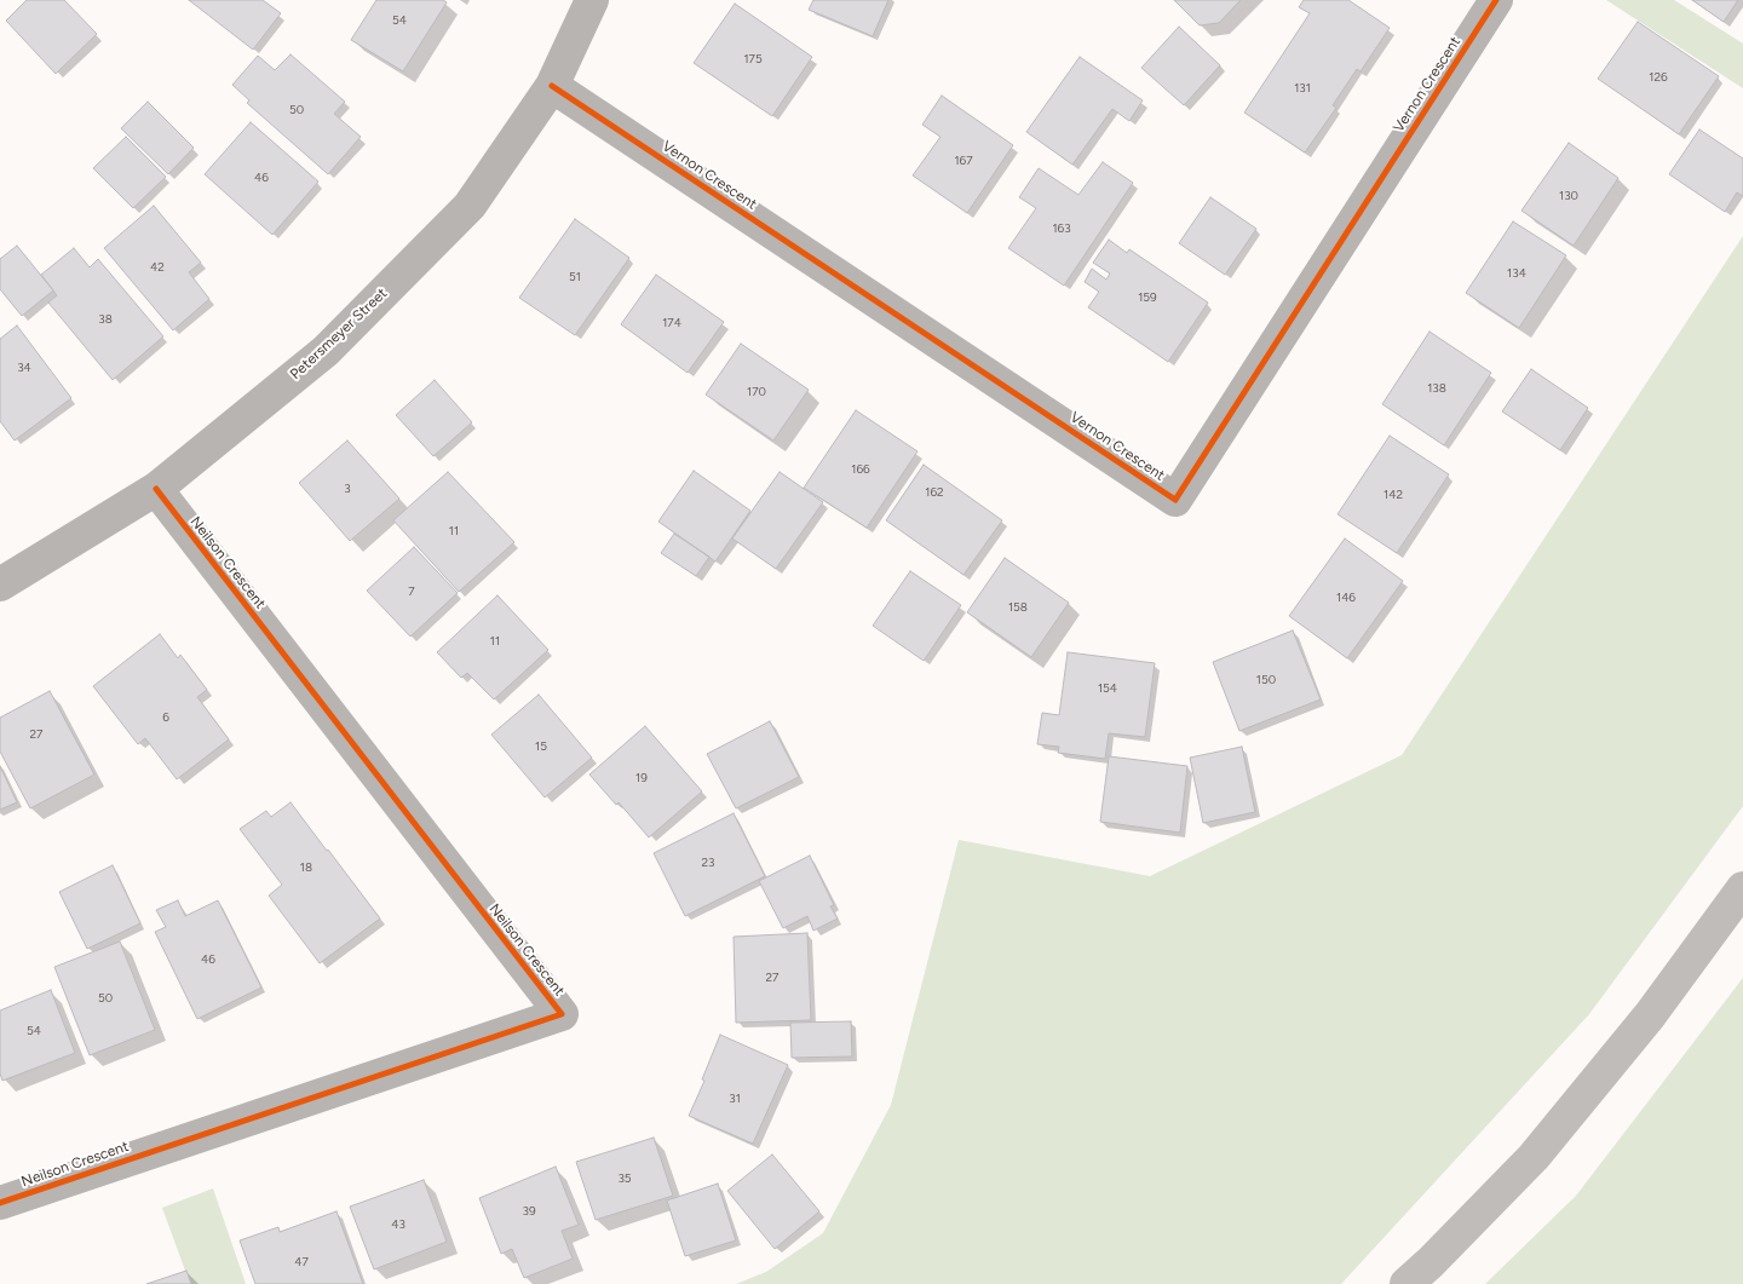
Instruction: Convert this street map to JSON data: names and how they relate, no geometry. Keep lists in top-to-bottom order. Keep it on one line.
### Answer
{"streets":{"street":["Vernon Crescent","Petersmeyer Street","Neilson Crescent"]},"crossings":[["Vernon Crescent","Petersmeyer Street"],["Petersmeyer Street","Neilson Crescent"]],"house_numbers":["54","175","126","131","50","167","46","130","163","42","134","51","159","38","174","34","138","170","166","3","162","142","11","7","146","158","11","150","154","6","27","15","19","23","18","46","27","50","54","31","35","39","43","47"]}
